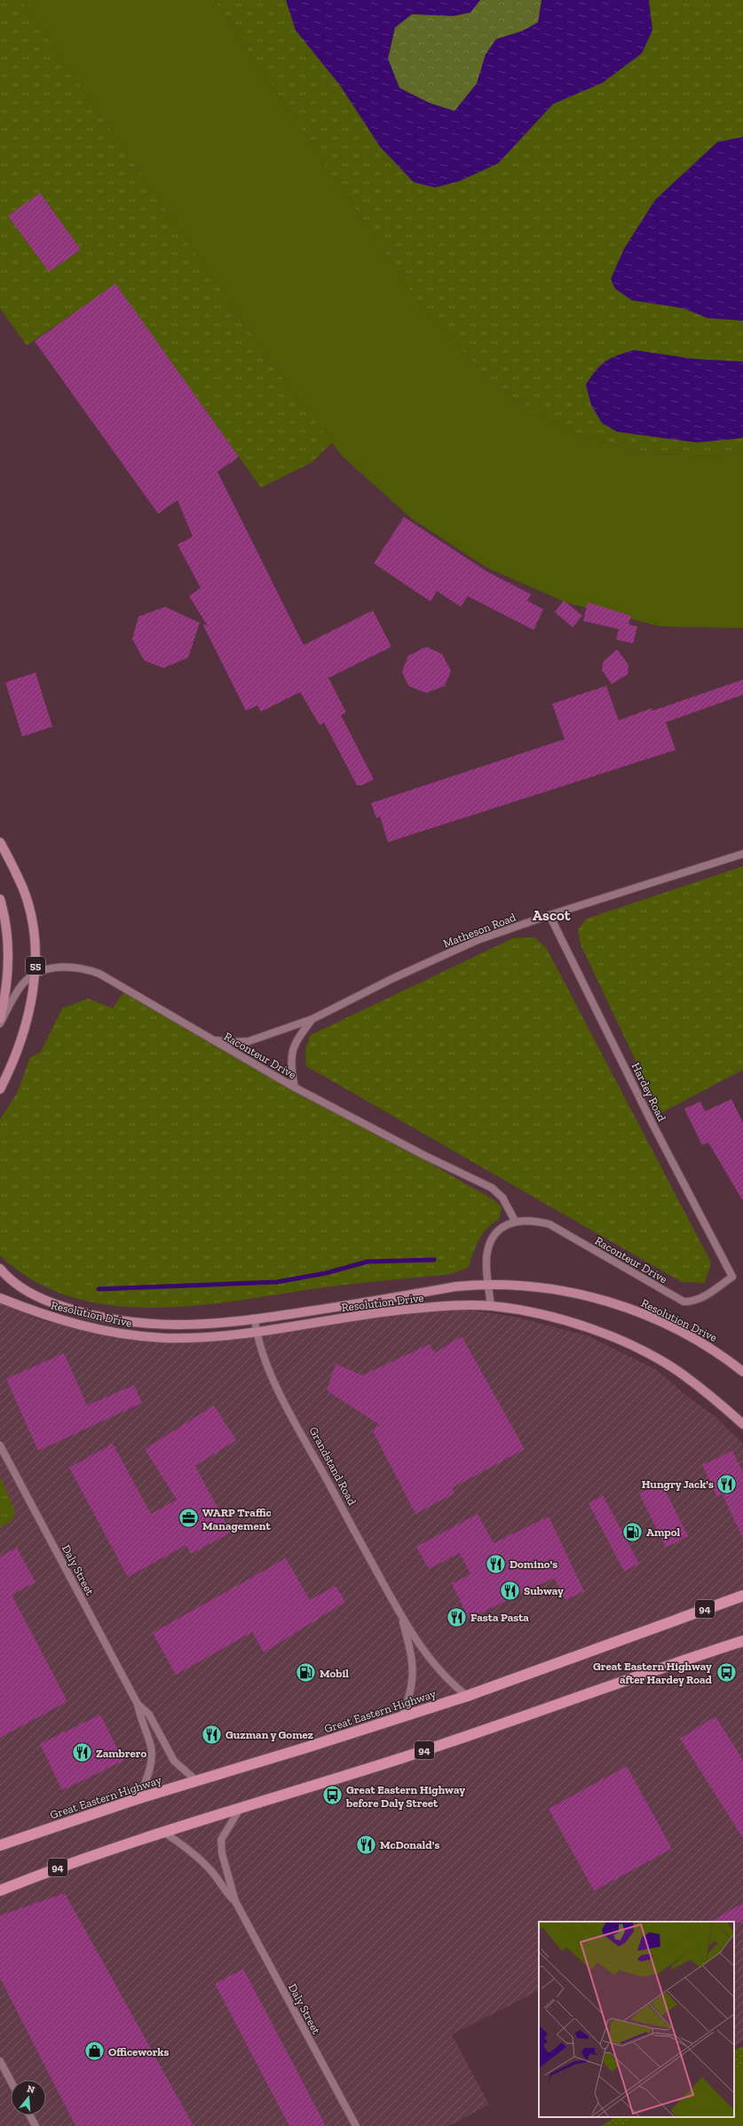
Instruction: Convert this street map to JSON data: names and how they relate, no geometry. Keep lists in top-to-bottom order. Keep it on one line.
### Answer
{"streets":{"highway":["94","Great Eastern Highway"],"main road":["55","Resolution Drive"],"street":["Matheson Road","Raconteur Drive","Hardey Road","Grandstand Road","Daly Street"]},"crossings":[["Matheson Road","Raconteur Drive"],["Matheson Road","Hardey Road"],["55","Raconteur Drive"],["Raconteur Drive","Hardey Road"],["Resolution Drive","Grandstand Road"],["Grandstand Road","Great Eastern Highway"],["Daly Street","94"],["Daly Street","Great Eastern Highway"]],"districts":["Ascot"],"places":{"restaurant":["Hungry Jack's","Domino's","Subway","Fasta Pasta","Guzman y Gomez","Zambrero","McDonald's"],"office":["WARP Traffic Management"],"fuel station":["Ampol","Mobil"],"bus stop":["Great Eastern Highway after Hardey Road","Great Eastern Highway before Daly Street"],"shop":["Officeworks"]},"north":"top"}
